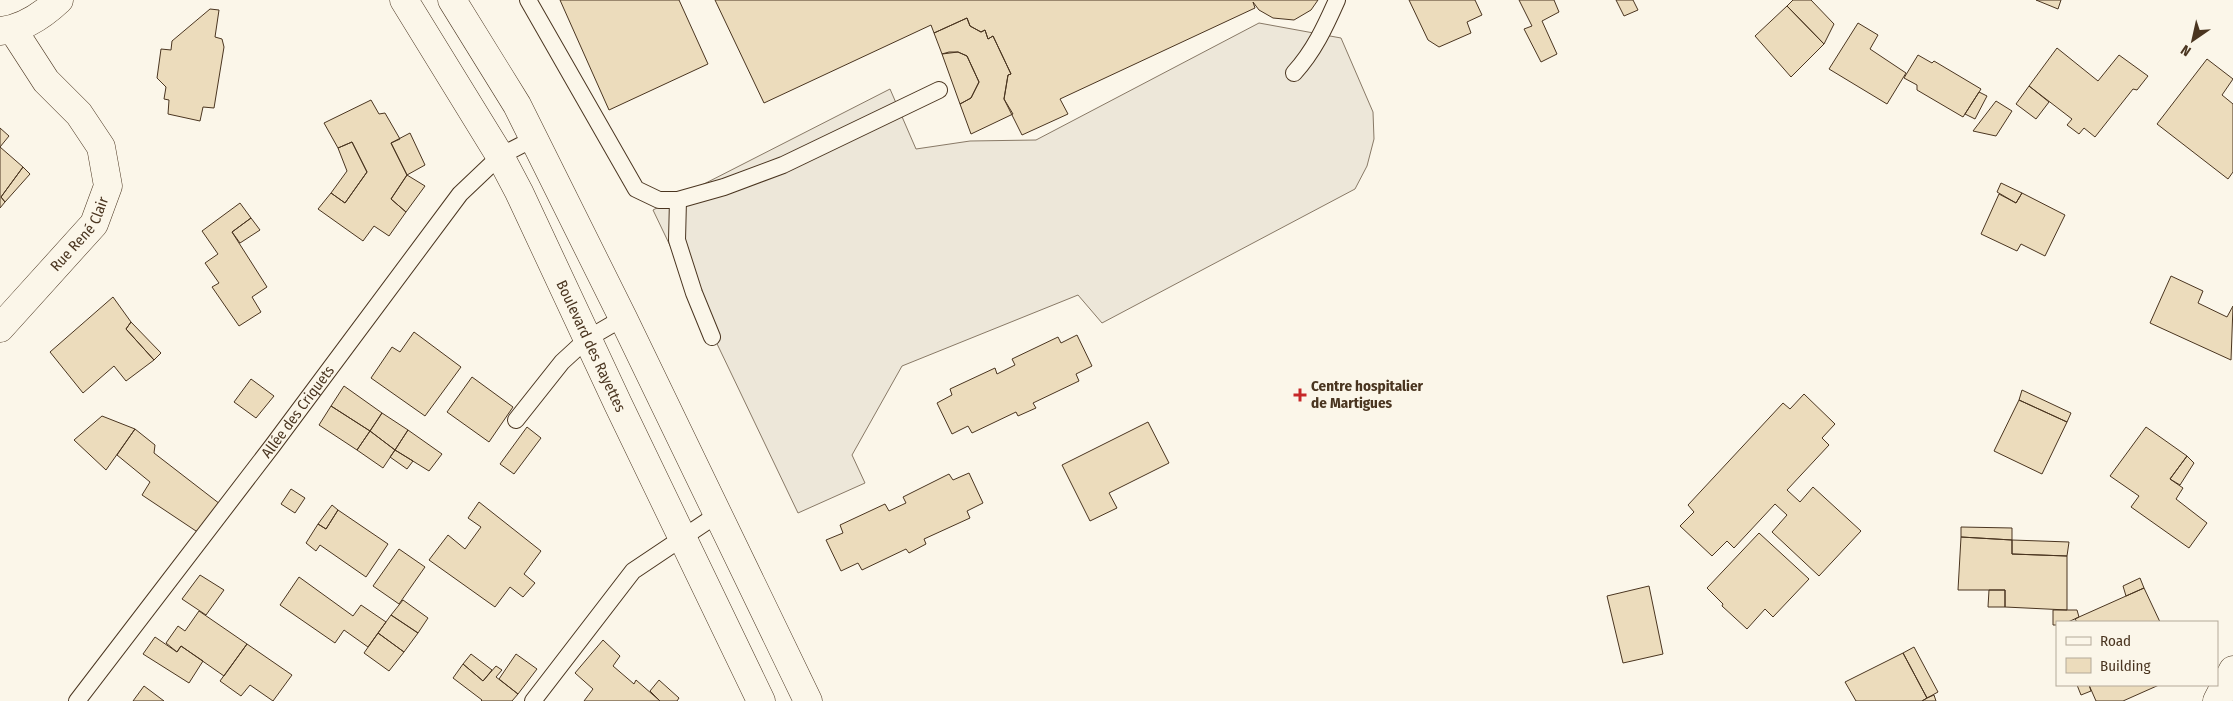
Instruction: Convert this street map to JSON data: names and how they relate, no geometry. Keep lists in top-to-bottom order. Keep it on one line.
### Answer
{"streets":{"main road":["Rue René Clair","Boulevard des Rayettes"],"lane":["Allée des Criquets"]},"crossings":[["Boulevard des Rayettes","Allée des Criquets"]],"places":{"health":["Centre hospitalier de Martigues"]},"legend":["Road","Building"],"north":"bottom left"}
